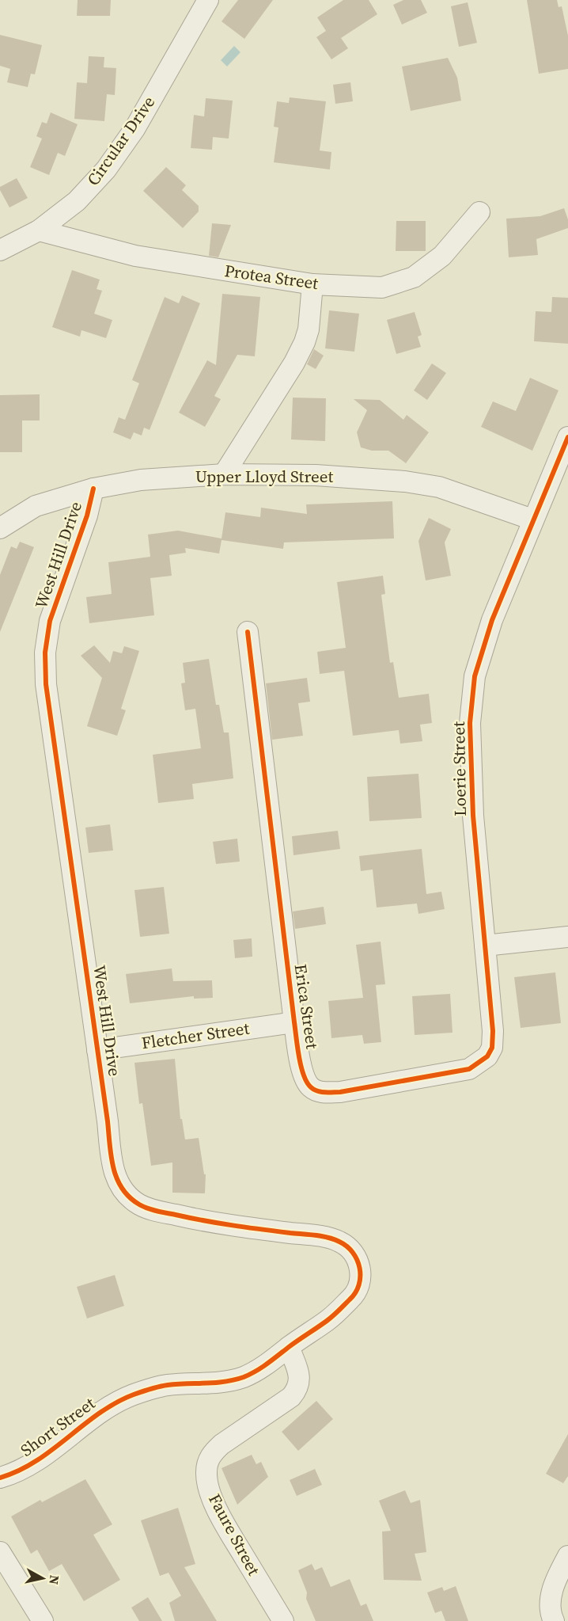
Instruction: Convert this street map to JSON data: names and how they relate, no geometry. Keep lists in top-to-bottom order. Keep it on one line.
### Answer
{"streets":{"street":["Circular Drive","Protea Street","Upper Lloyd Street","West Hill Drive","Loerie Street","Erica Street","Fletcher Street","Short Street","Faure Street"]},"crossings":[["Circular Drive","Protea Street"],["Upper Lloyd Street","West Hill Drive"],["Upper Lloyd Street","Loerie Street"],["West Hill Drive","Fletcher Street"],["West Hill Drive","Short Street"],["West Hill Drive","Faure Street"],["Loerie Street","Erica Street"],["Erica Street","Fletcher Street"],["Short Street","Faure Street"]],"north":"right"}
